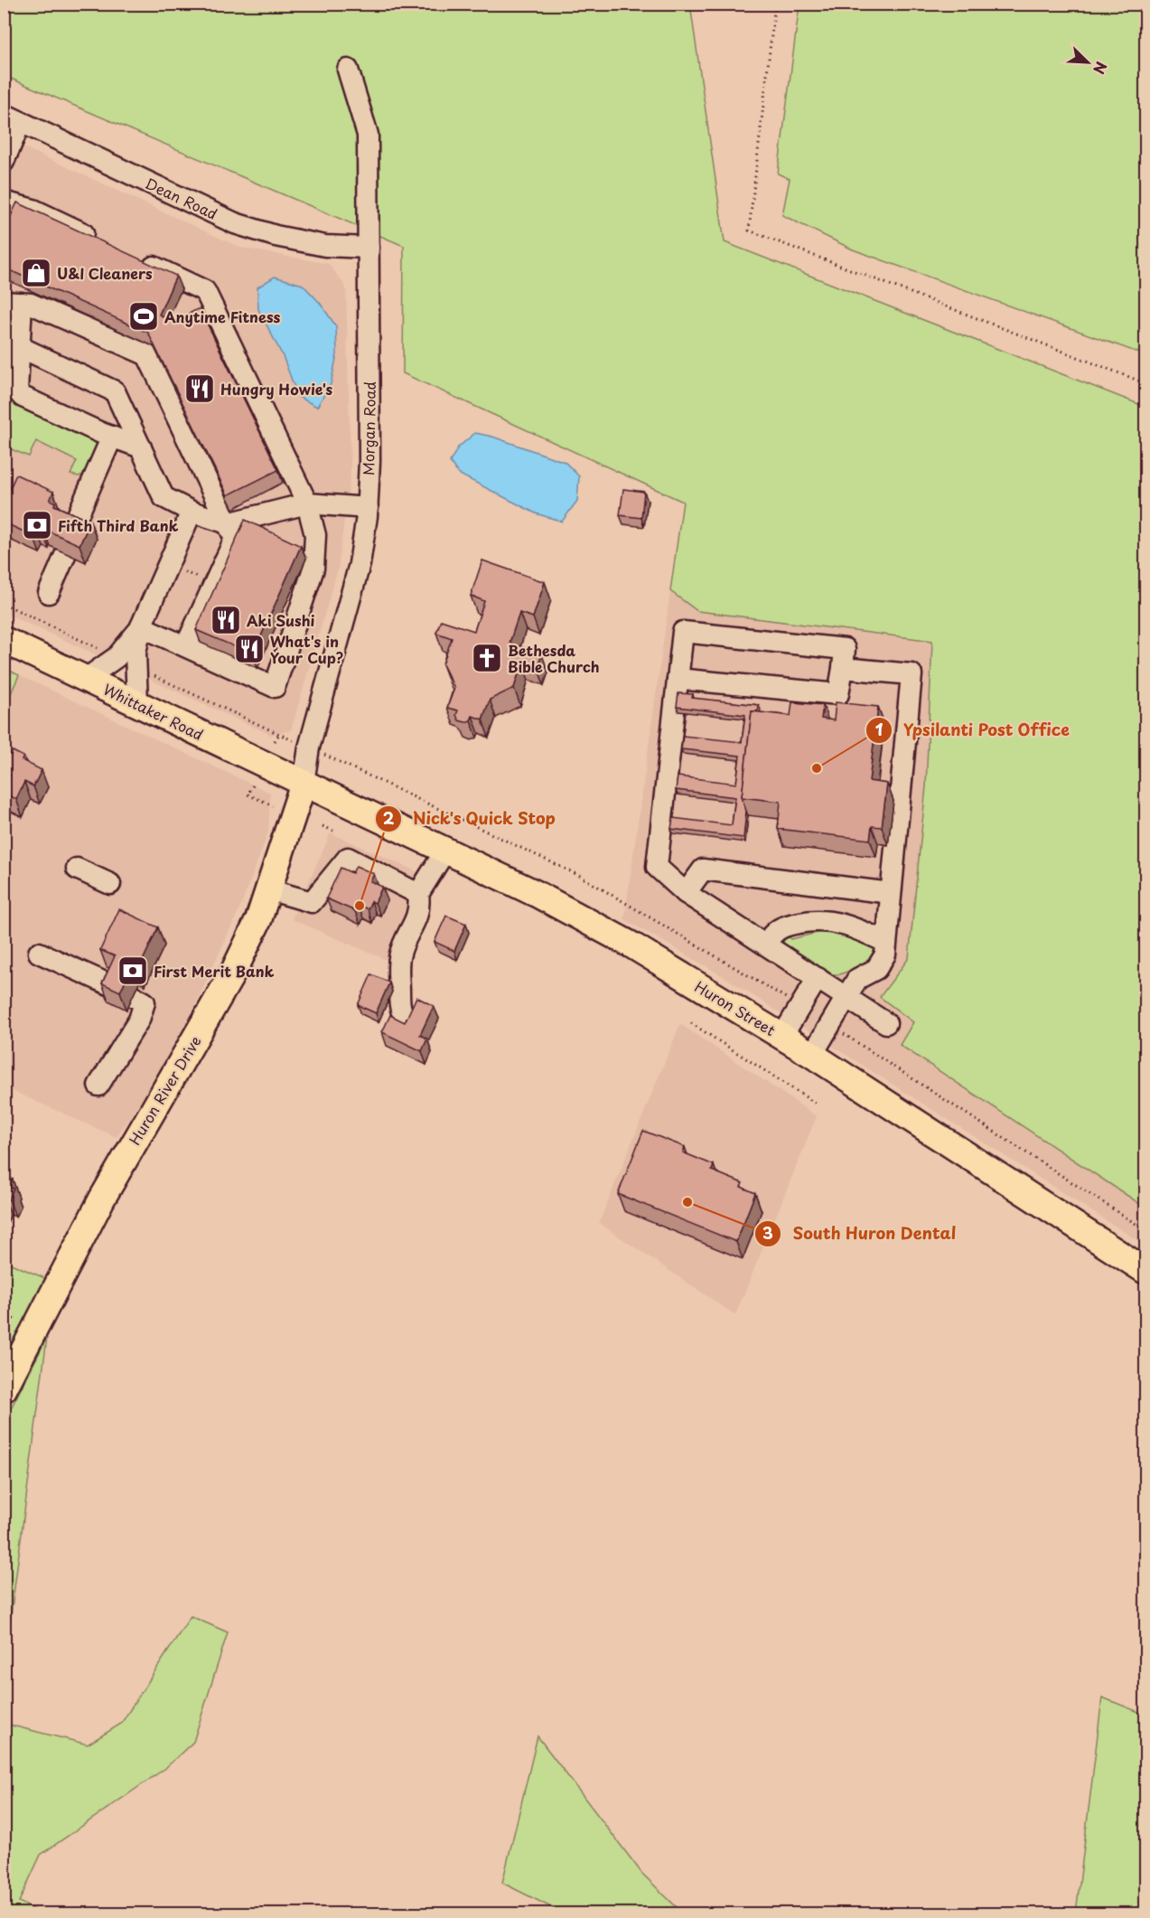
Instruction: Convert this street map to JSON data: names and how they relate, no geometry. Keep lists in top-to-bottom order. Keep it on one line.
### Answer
{"streets":{"main road":["Whittaker Road","Huron Street","Huron River Drive"],"street":["Dean Road","Morgan Road"]},"crossings":[["Dean Road","Morgan Road"],["Morgan Road","Whittaker Road"],["Morgan Road","Huron Street"],["Morgan Road","Huron River Drive"],["Whittaker Road","Huron Street"],["Whittaker Road","Huron River Drive"],["Huron Street","Huron River Drive"]],"places":{"shop":["U&I Cleaners"],"sports":["Anytime Fitness"],"restaurant":["Hungry Howie's","Aki Sushi","What's in Your Cup?"],"bank":["Fifth Third Bank","First Merit Bank"],"church":["Bethesda Bible Church"],"other":["Ypsilanti Post Office","Nick's Quick Stop","South Huron Dental"]},"north":"bottom right"}
